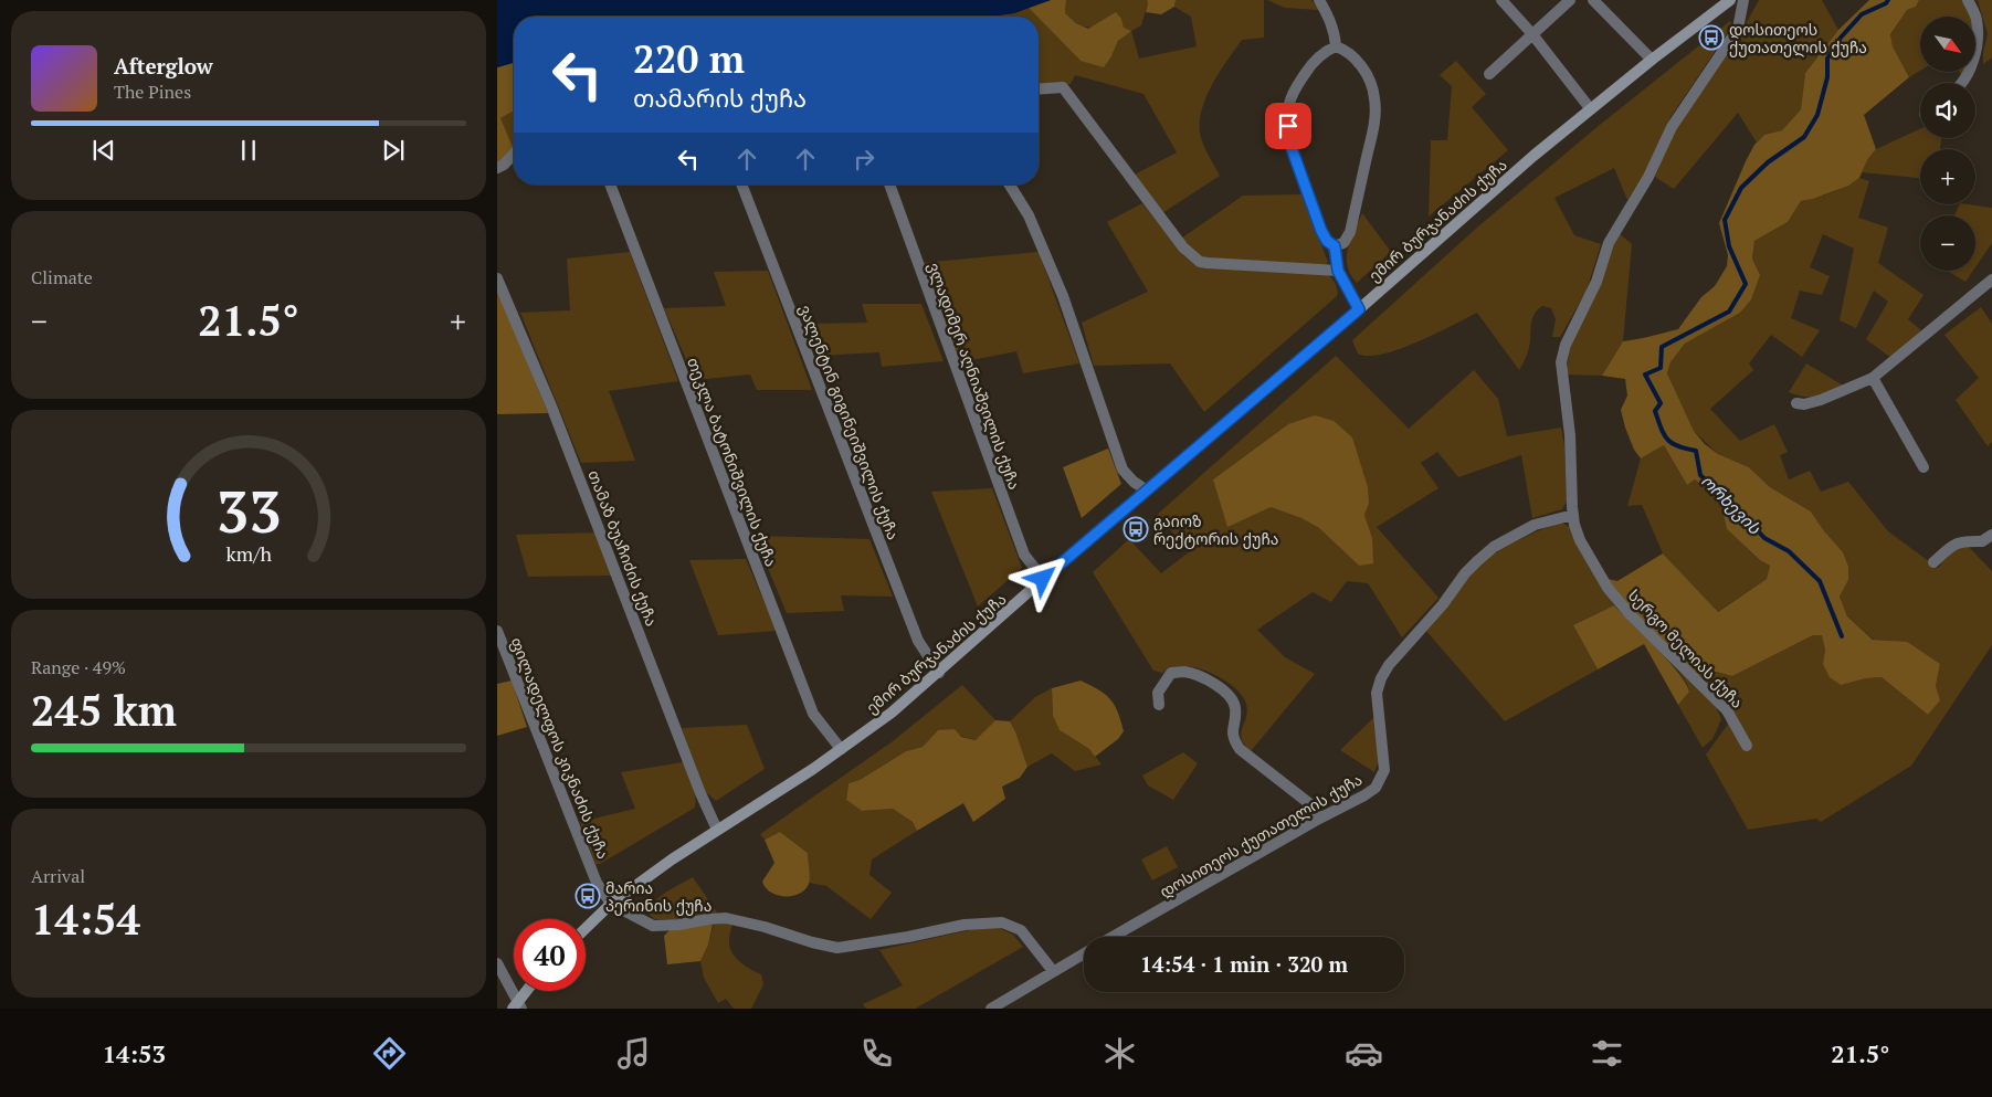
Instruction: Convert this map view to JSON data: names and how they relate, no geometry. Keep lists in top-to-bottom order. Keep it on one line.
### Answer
{"streets":{"street":["ემირ ბურჯანაძის ქუჩა","ვლადიმერ აღნიაშვილის ქუჩა","ვალენტინ გიგინეიშვილის ქუჩა","თეკლა ბატონიშვილის ქუჩა","თამაზ ბუაჩიძის ქუჩა","სერგო მელიას ქუჩა","ფილადელფოს კიკნაძის ქუჩა","დოსითეოს ქუთათელის ქუჩა"]},"crossings":[["ემირ ბურჯანაძის ქუჩა","ვლადიმერ აღნიაშვილის ქუჩა"],["ემირ ბურჯანაძის ქუჩა","ვალენტინ გიგინეიშვილის ქუჩა"],["ემირ ბურჯანაძის ქუჩა","თეკლა ბატონიშვილის ქუჩა"],["ემირ ბურჯანაძის ქუჩა","თამაზ ბუაჩიძის ქუჩა"],["ემირ ბურჯანაძის ქუჩა","ფილადელფოს კიკნაძის ქუჩა"],["სერგო მელიას ქუჩა","დოსითეოს ქუთათელის ქუჩა"]],"water":["ორხევის"],"places":{"bus stop":["დოსითეოს ქუთათელის ქუჩა","გაიოზ რექტორის ქუჩა","მარია პერინის ქუჩა"]},"north":"bottom right","page":{"map_buttons":["+","−"],"turn":["220 m","თამარის ქუჩა"],"song":["Afterglow","The Pines"],"tile":["Climate",["Range · 49%","245 km"],["Arrival","14:54"]],"heat":["−","21.5°","+"],"limit":"40","trip":"14:54 · 1 min · 320 m","tabs":["14:53","21.5°"],"gauge":["33","km/h"]}}
